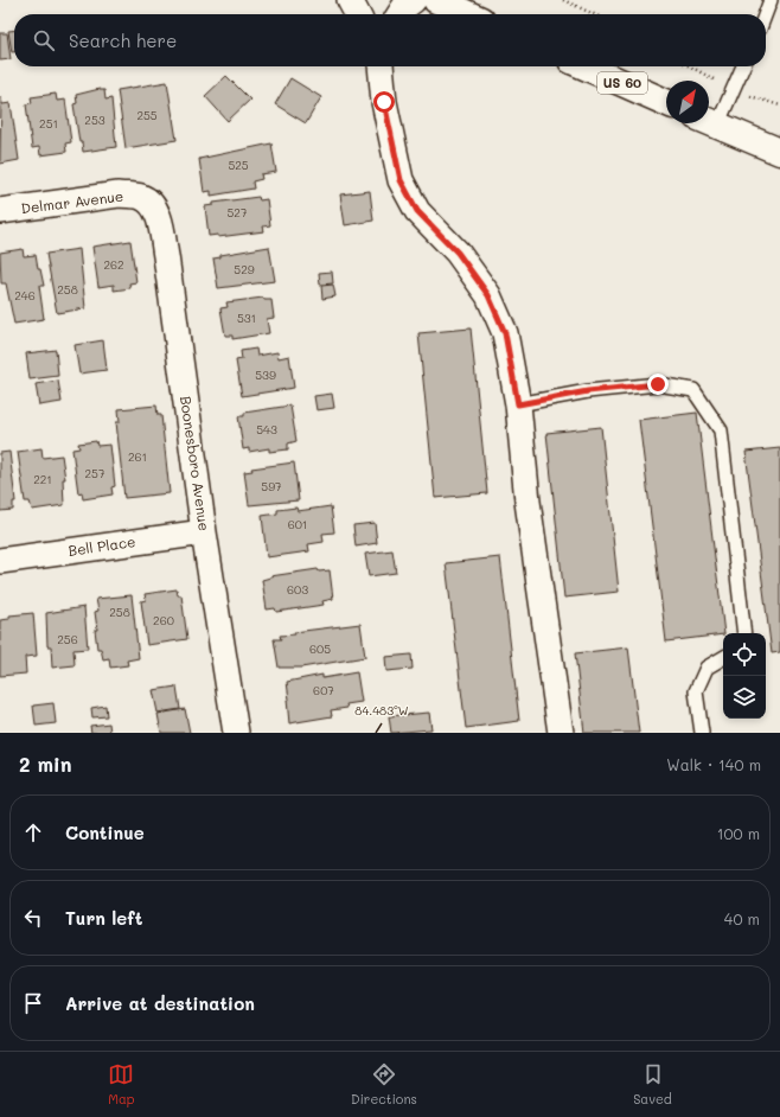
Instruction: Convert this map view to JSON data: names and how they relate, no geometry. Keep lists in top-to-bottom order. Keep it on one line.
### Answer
{"streets":{"main road":["US 60"],"street":["Delmar Avenue","Boonesboro Avenue","Bell Place"]},"crossings":[["Delmar Avenue","Boonesboro Avenue"],["Boonesboro Avenue","Bell Place"]],"house_numbers":["255","253","251","525","527","262","529","258","246","531","539","543","261","257","221","597","601","603","258","260","256","605","607"],"north":"top right","page":{"search":"Search here","heading":["2 min","Walk · 140 m"],"list":[["Continue","100 m"],["Turn left","40 m"],"Arrive at destination"],"nav":["Map","Directions","Saved"]},"coordinates":["84.483°W"]}
